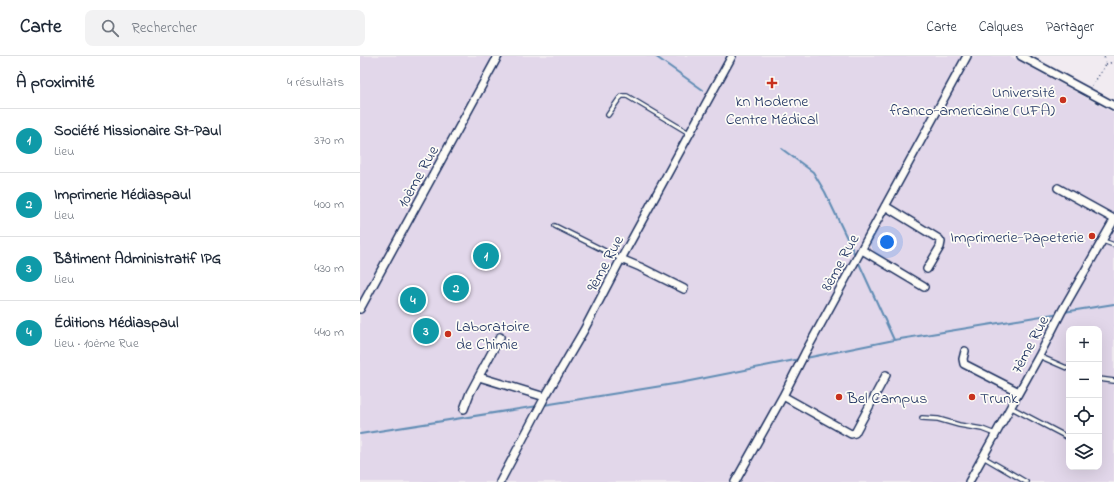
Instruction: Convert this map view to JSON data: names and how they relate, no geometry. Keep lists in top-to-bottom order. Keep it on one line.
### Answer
{"streets":{"street":["10ème Rue","8ème Rue","9ème Rue","7ème Rue"]},"places":{"health":["kn Moderne Centre Médical"],"other":["Université franco-americaine (UFA)","Imprimerie-Papeterie","Laboratoire de Chimie","Bel Campus","Trunk"]},"page":{"header":"Carte","search":"Rechercher","nav":["Carte","Calques","Partager"],"heading":["À proximité","4 résultats"],"list":[{"mark":"1","name":"Société Missionaire St-Paul","note":"Lieu","value":"370 m"},{"mark":"2","name":"Imprimerie Médiaspaul","note":"Lieu","value":"400 m"},{"mark":"3","name":"Bâtiment Administratif IPG","note":"Lieu","value":"430 m"},{"mark":"4","name":"Éditions Médiaspaul","note":"Lieu · 10ème Rue","value":"440 m"}],"pins":["1","2","4","3"],"map_buttons":["+","−"]}}
